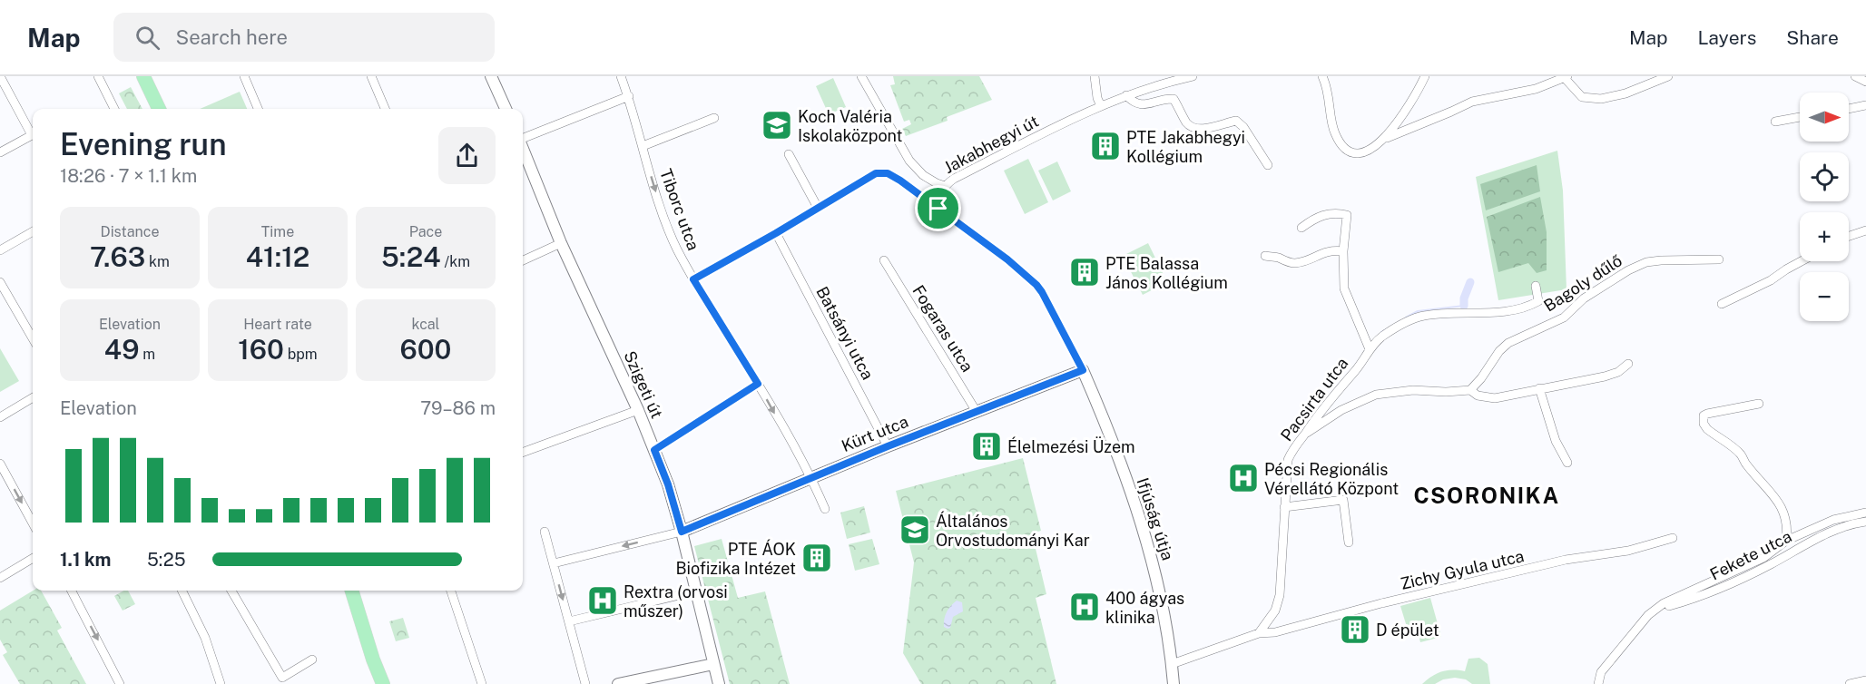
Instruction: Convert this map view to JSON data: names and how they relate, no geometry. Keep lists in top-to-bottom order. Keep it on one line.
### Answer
{"streets":{"street":["Jakabhegyi út","Tiborc utca","Bagoly dűlő","Fogaras utca","Batsányi utca","Szigeti út","Pacsirta utca","Kürt utca","Ifjúság útja","Fekete utca","Zichy Gyula utca"]},"crossings":[["Tiborc utca","Kürt utca"],["Fogaras utca","Kürt utca"],["Batsányi utca","Kürt utca"],["Szigeti út","Kürt utca"],["Pacsirta utca","Zichy Gyula utca"],["Kürt utca","Ifjúság útja"]],"one_way":["Tiborc utca"],"districts":["CSORONIKA"],"places":{"school or university":["Koch Valéria Iskolaközpont","Általános Orvostudományi Kar"],"building":["PTE Jakabhegyi Kollégium","PTE Balassa János Kollégium","Élelmezési Üzem","PTE ÁOK Biofizika Intézet","D épület"],"hospital":["Pécsi Regionális Vérellátó Központ","Rextra (orvosi műszer)","400 ágyas klinika"]},"north":"right","page":{"header":"Map","search":"Search here","nav":["Map","Layers","Share"],"map_buttons":["+","−"],"heading":["Evening run","18:26 · 7 × 1.1 km"],"stats":[["Distance","7.63 km"],["Time","41:12"],["Pace","5:24 /km"],["Elevation","49 m"],["Heart rate","160 bpm"],["kcal","600"]],"chart":["Elevation","79–86 m"],"list":[{"name":"1.1 km","note":"5:25"}]}}
